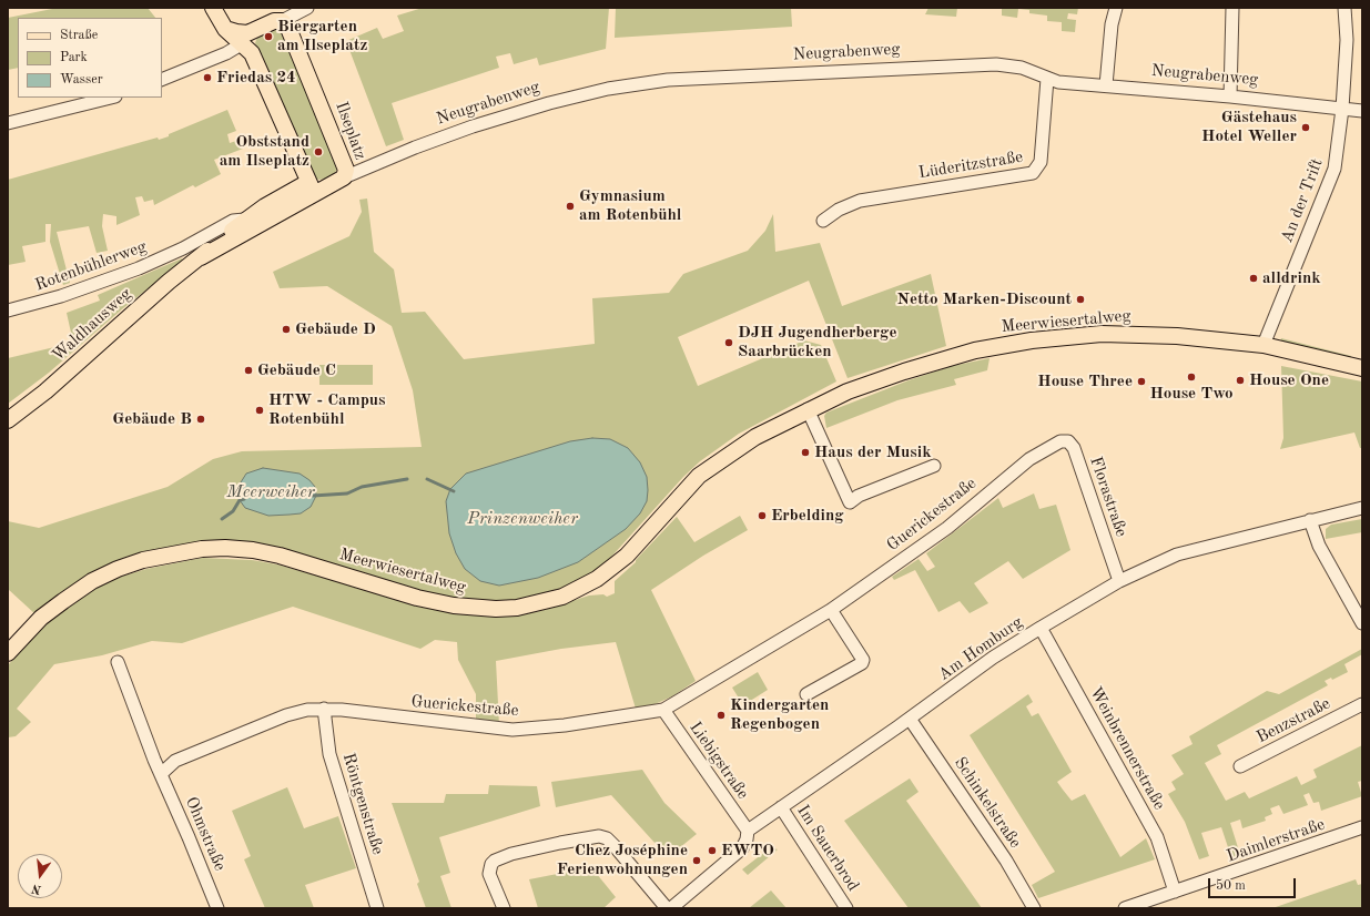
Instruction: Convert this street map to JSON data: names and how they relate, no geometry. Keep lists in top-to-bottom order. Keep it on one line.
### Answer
{"streets":{"main road":["Ilseplatz","Meerwiesertalweg","Waldhausweg"],"street":["Neugrabenweg","Lüderitzstraße","An der Trift","Rotenbühlerweg","Florastraße","Guerickestraße","Am Homburg","Benzstraße","Weinbrennerstraße","Liebigstraße","Schinkelstraße","Röntgenstraße","Ohmstraße","Daimlerstraße","Im Sauerbrod"]},"crossings":[["Neugrabenweg","Ilseplatz"],["Neugrabenweg","Lüderitzstraße"],["Neugrabenweg","An der Trift"],["An der Trift","Meerwiesertalweg"],["Florastraße","Guerickestraße"],["Florastraße","Am Homburg"],["Guerickestraße","Liebigstraße"],["Guerickestraße","Röntgenstraße"],["Guerickestraße","Ohmstraße"],["Am Homburg","Weinbrennerstraße"],["Am Homburg","Liebigstraße"],["Am Homburg","Schinkelstraße"],["Am Homburg","Im Sauerbrod"],["Weinbrennerstraße","Daimlerstraße"]],"water":["Meerweiher","Prinzenweiher"],"places":["Biergarten am Ilseplatz","Friedas 24","Gästehaus Hotel Weller","Obststand am Ilseplatz","Gymnasium am Rotenbühl","alldrink","Netto Marken-Discount","Gebäude D","DJH Jugendherberge Saarbrücken","Gebäude C","House Two","House One","House Three","HTW - Campus Rotenbühl","Gebäude B","Haus der Musik","Erbelding","Kindergarten Regenbogen","EWTO","Chez Joséphine Ferienwohnungen"],"legend":["Straße","Park","Wasser"],"scale_bar":"50 m","north":"bottom"}
